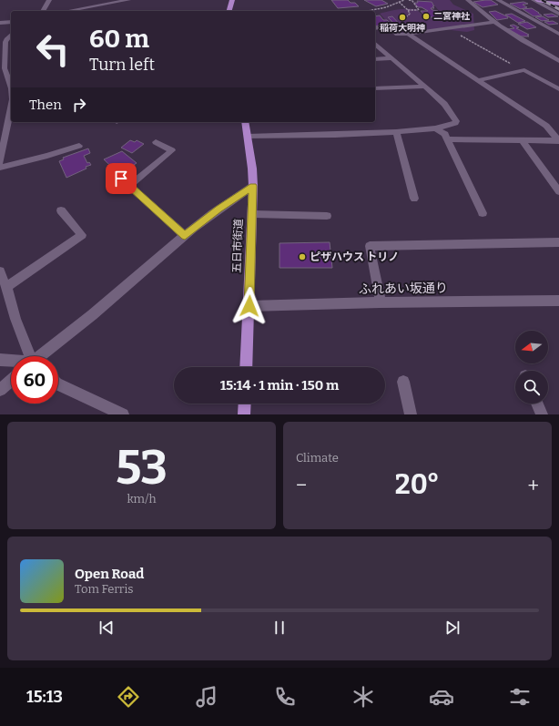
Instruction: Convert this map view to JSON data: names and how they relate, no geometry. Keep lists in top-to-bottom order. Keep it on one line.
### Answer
{"streets":{"main road":["五日市街道"],"street":["ふれあい坂通り"]},"crossings":[["五日市街道","ふれあい坂通り"]],"places":["二宮神社","稲荷大明神","ピザハウス トリノ"],"north":"left","page":{"turn":["60 m","Turn left"],"then":"Then","limit":"60","trip":"15:14 · 1 min · 150 m","tile":[["53","km/h"],"Climate"],"heat":["−","20°","+"],"song":["Open Road","Tom Ferris"],"tabs":"15:13"}}
